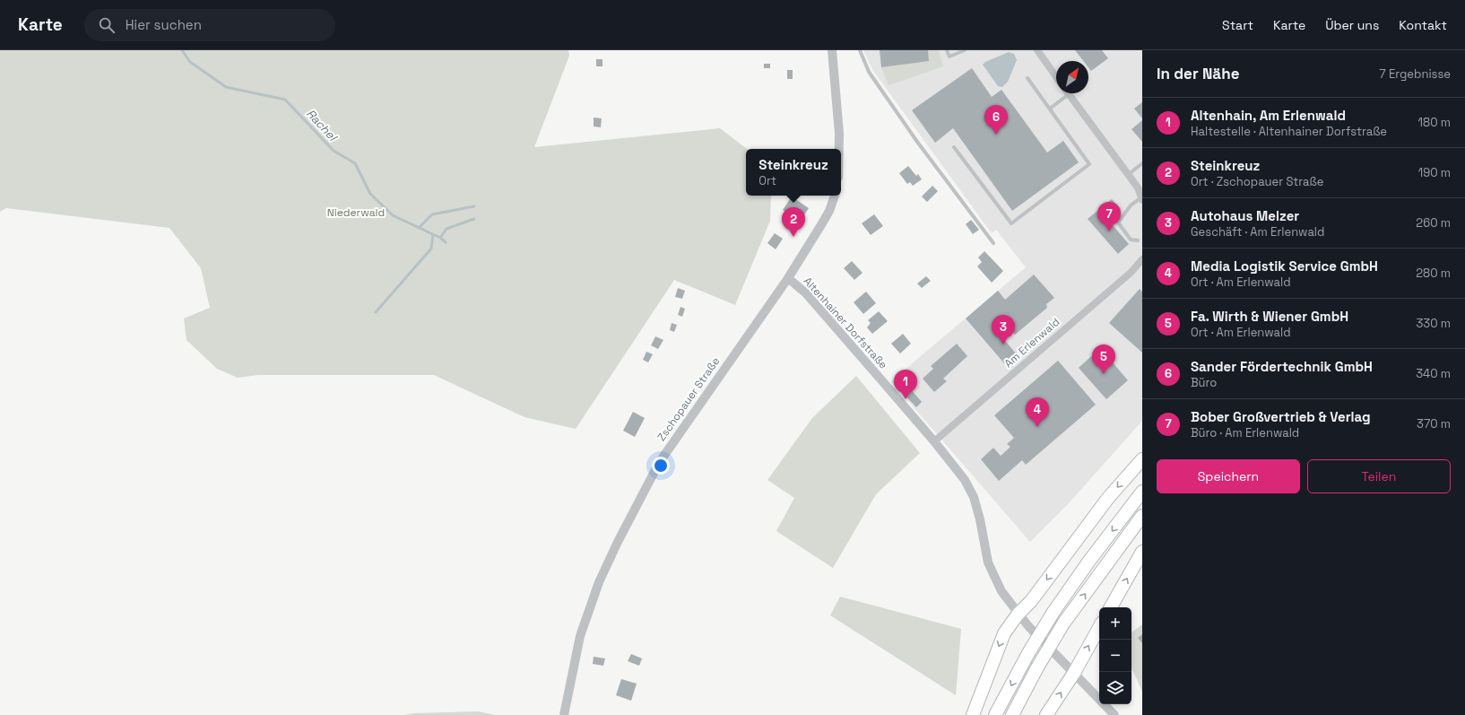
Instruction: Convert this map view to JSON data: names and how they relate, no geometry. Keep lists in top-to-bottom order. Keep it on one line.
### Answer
{"streets":{"street":["Altenhainer Dorfstraße","Am Erlenwald","Zschopauer Straße"]},"crossings":[["Altenhainer Dorfstraße","Am Erlenwald"],["Altenhainer Dorfstraße","Zschopauer Straße"]],"water":["Rachel"],"parks":["Niederwald"],"north":"top right","page":{"header":"Karte","search":"Hier suchen","nav":["Start","Karte","Über uns","Kontakt"],"heading":["In der Nähe","7 Ergebnisse"],"list":[{"mark":"1","name":"Altenhain, Am Erlenwald","note":"Haltestelle · Altenhainer Dorfstraße","value":"180 m"},{"mark":"2","name":"Steinkreuz","note":"Ort · Zschopauer Straße","value":"190 m"},{"mark":"3","name":"Autohaus Melzer","note":"Geschäft · Am Erlenwald","value":"260 m"},{"mark":"4","name":"Media Logistik Service GmbH","note":"Ort · Am Erlenwald","value":"280 m"},{"mark":"5","name":"Fa. Wirth & Wiener GmbH","note":"Ort · Am Erlenwald","value":"330 m"},{"mark":"6","name":"Sander Fördertechnik GmbH","note":"Büro","value":"340 m"},{"mark":"7","name":"Bober Großvertrieb & Verlag","note":"Büro · Am Erlenwald","value":"370 m"}],"pins":["6","7","2","3","5","1","4"],"popup":["Steinkreuz","Ort"],"buttons":["Speichern","Teilen"],"map_buttons":["+","−"]}}
